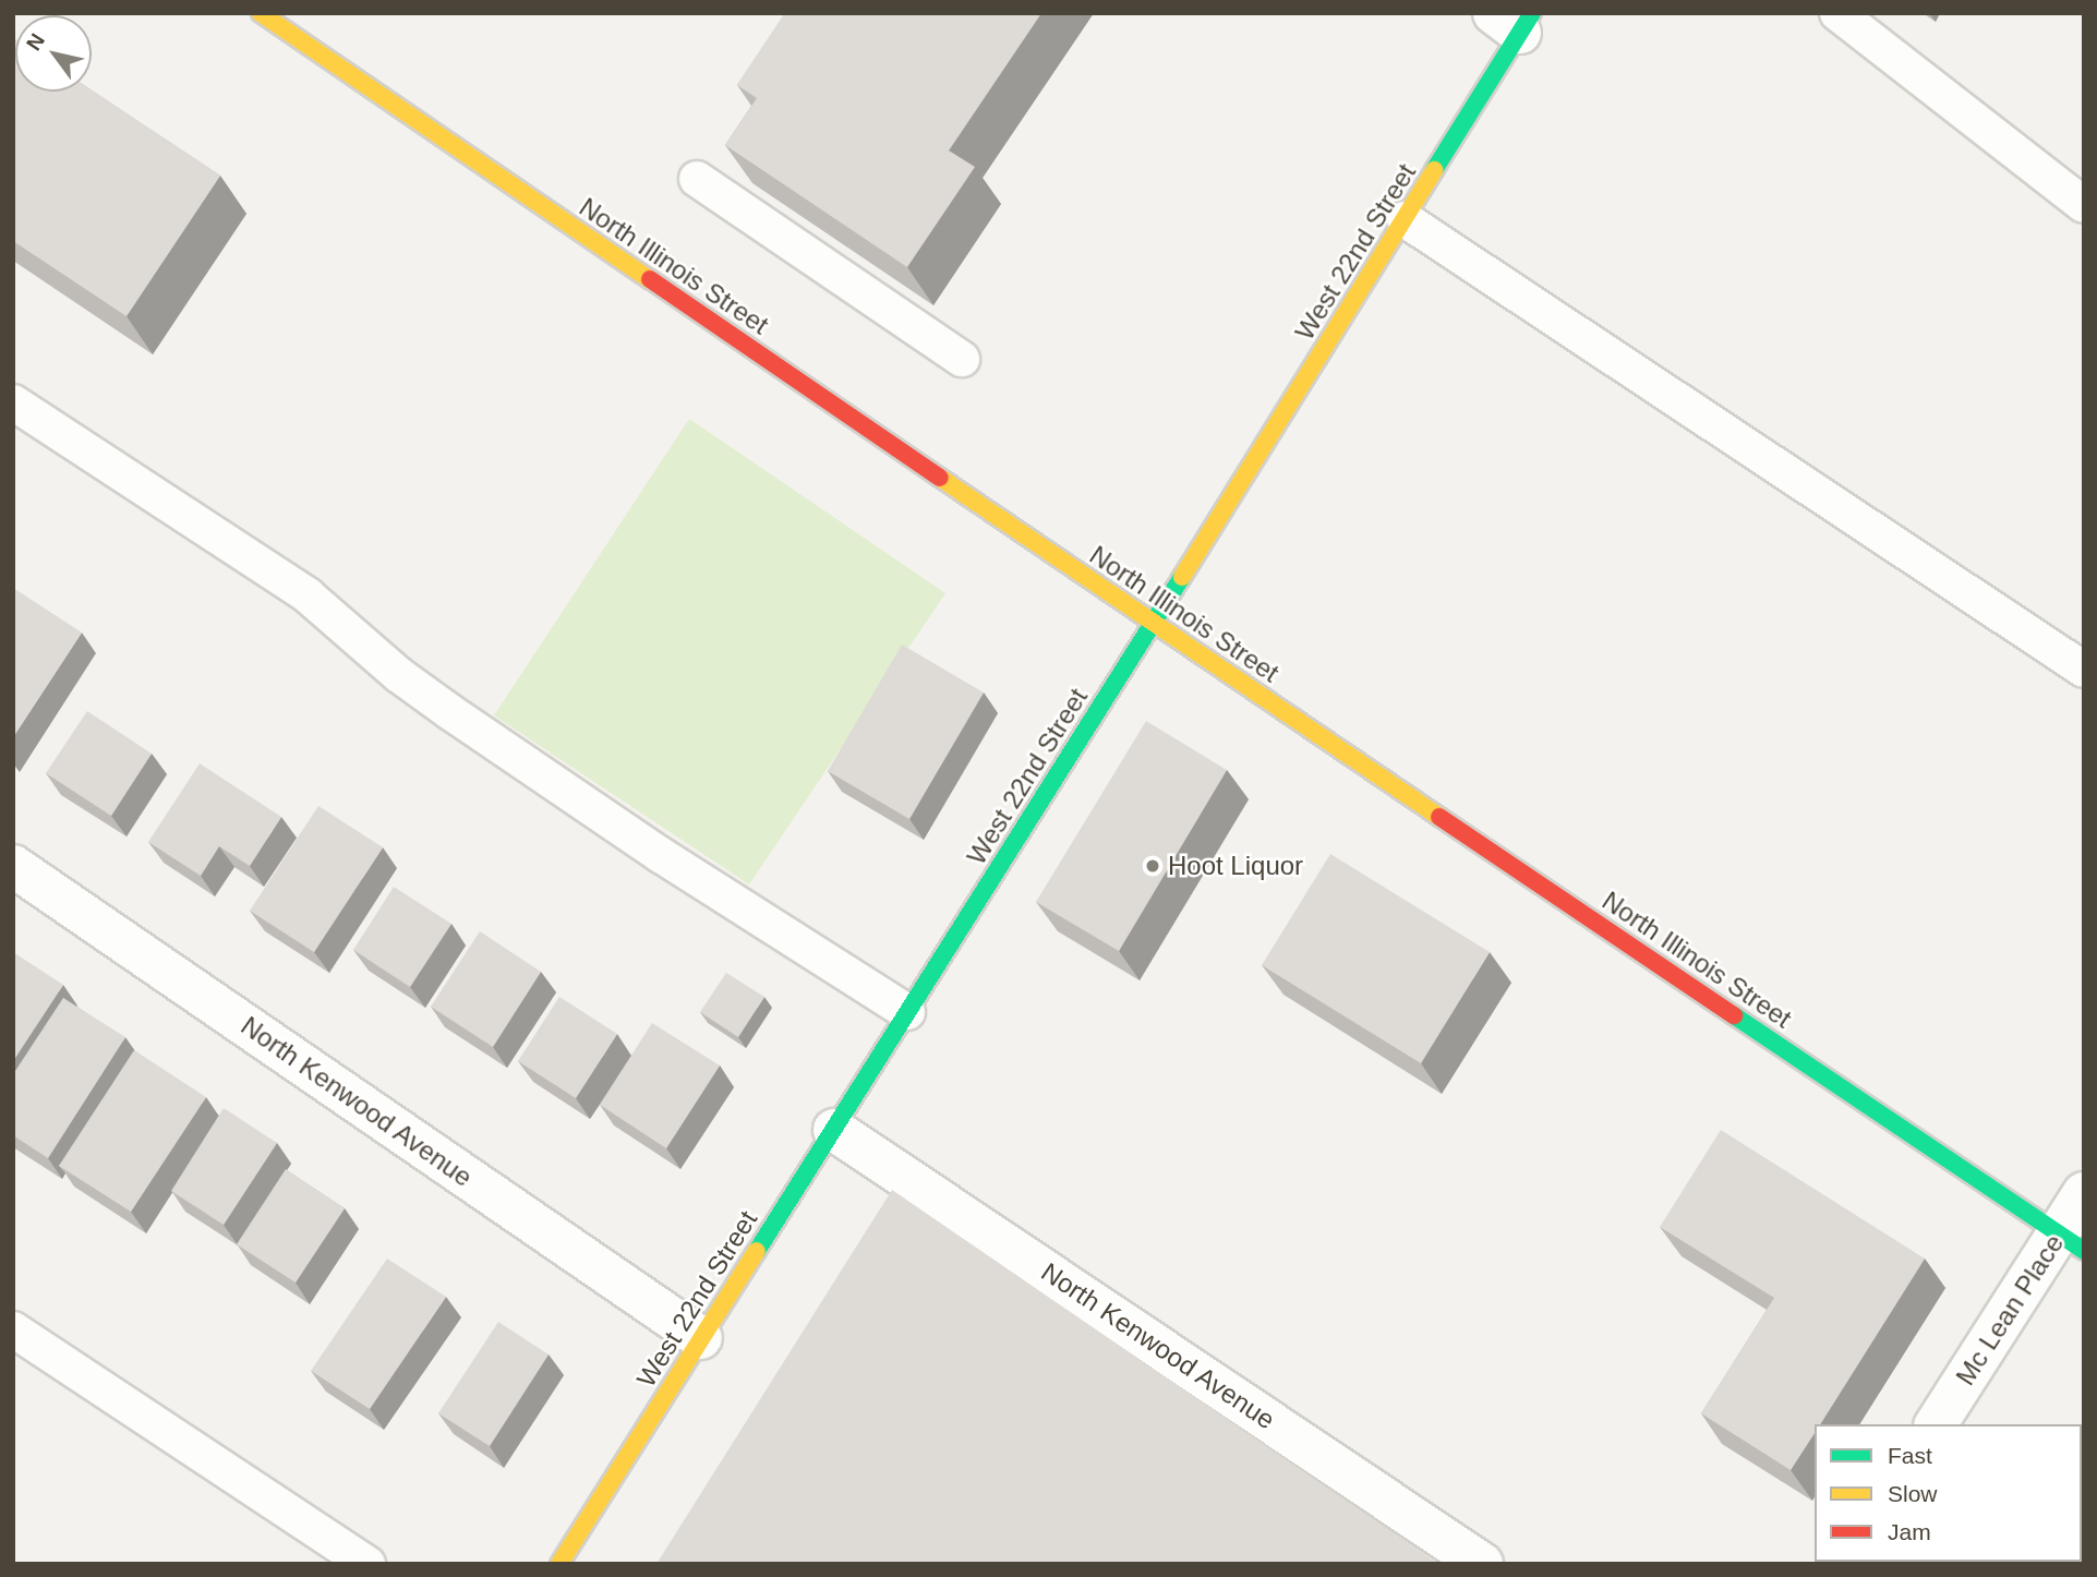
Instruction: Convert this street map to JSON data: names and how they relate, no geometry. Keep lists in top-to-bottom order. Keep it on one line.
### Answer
{"streets":{"main road":["West 22nd Street","North Illinois Street"],"street":["North Kenwood Avenue","Mc Lean Place"]},"crossings":[["West 22nd Street","North Illinois Street"],["West 22nd Street","North Kenwood Avenue"],["North Illinois Street","Mc Lean Place"]],"places":["Hoot Liquor"],"legend":["Fast","Slow","Jam"],"north":"top left"}
